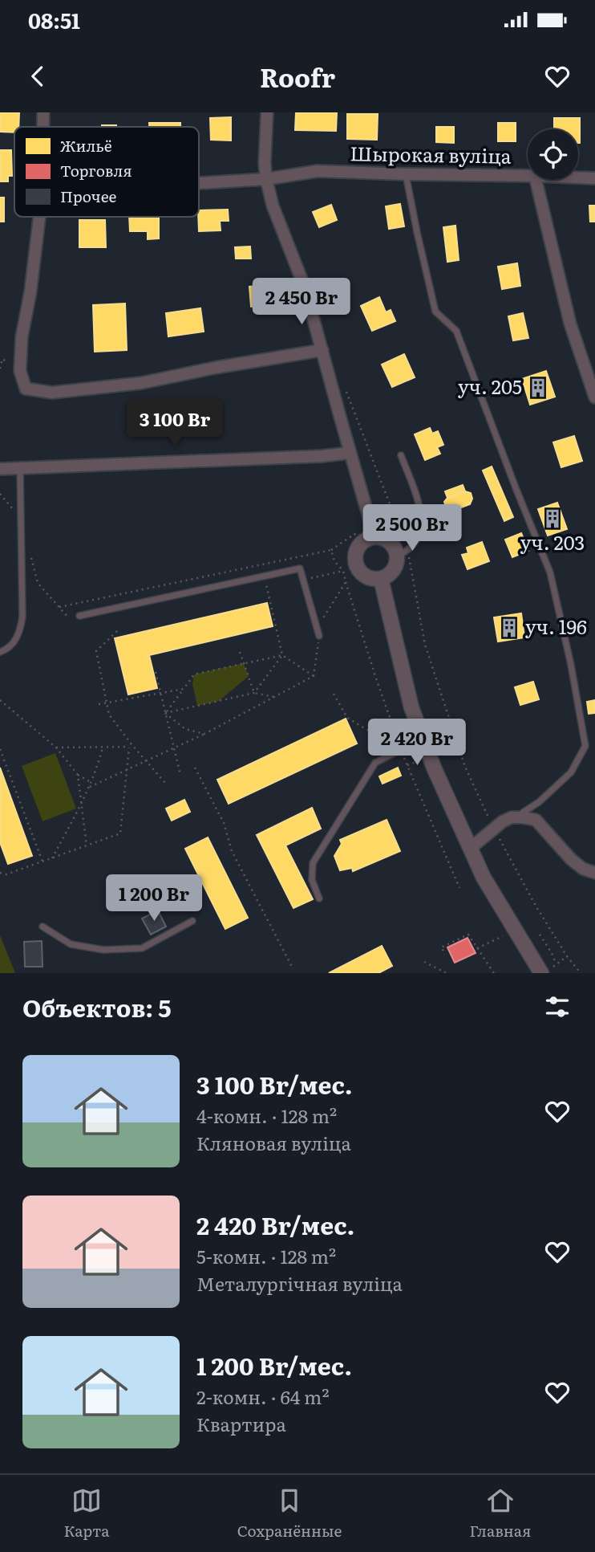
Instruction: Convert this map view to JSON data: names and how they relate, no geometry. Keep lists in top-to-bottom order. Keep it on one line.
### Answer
{"streets":{"street":["Шырокая вуліца"]},"places":{"building":["уч. 205","уч. 203","уч. 196"]},"legend":["Жильё","Торговля","Прочее"],"page":{"status":"08:51","header":"Roofr","price":["2 450 Br","3 100 Br","2 500 Br","2 420 Br","1 200 Br"],"heading":"Объектов: 5","list":[{"name":"3 100 Br/мес.","note":"4-комн. · 128 m² · Кляновая вуліца"},{"name":"2 420 Br/мес.","note":"5-комн. · 128 m² · Металургічная вуліца"},{"name":"1 200 Br/мес.","note":"2-комн. · 64 m² · Квартира"}],"tabs":["Карта","Сохранённые","Главная"]}}
